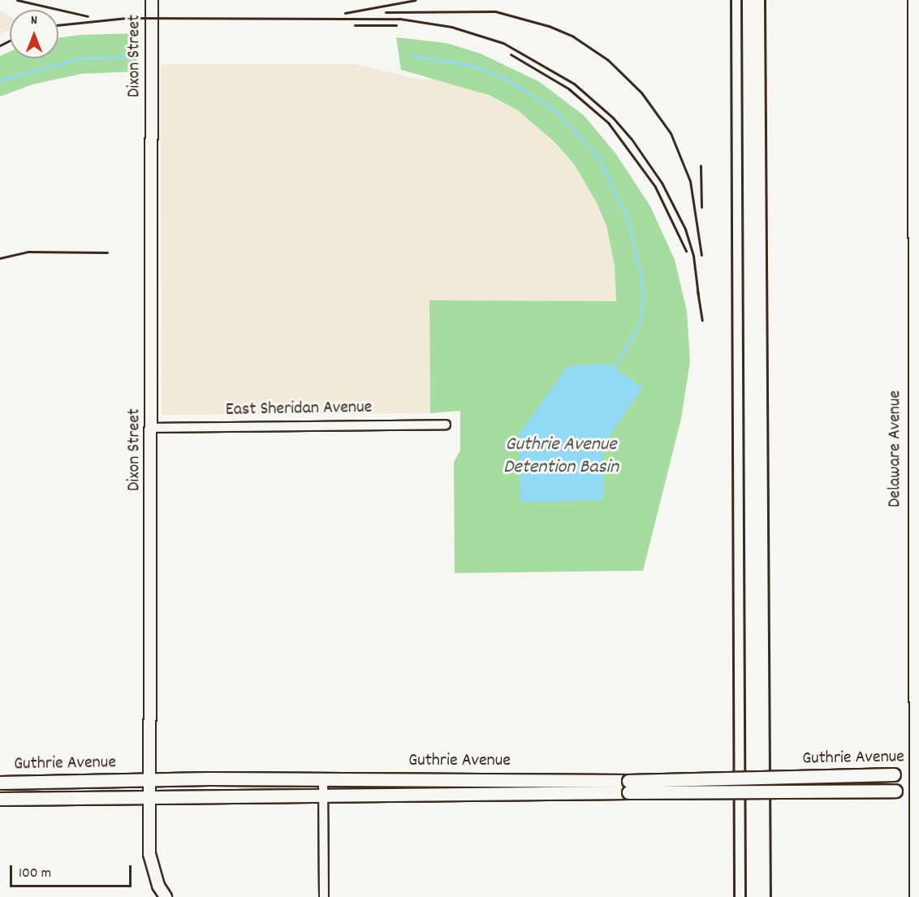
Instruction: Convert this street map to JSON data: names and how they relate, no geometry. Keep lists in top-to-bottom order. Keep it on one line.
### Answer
{"streets":{"main road":["Delaware Avenue","Guthrie Avenue"],"street":["Dixon Street","East Sheridan Avenue"]},"crossings":[["Dixon Street","East Sheridan Avenue"],["Dixon Street","Guthrie Avenue"],["Delaware Avenue","Guthrie Avenue"]],"water":["Guthrie Avenue Detention Basin"],"scale_bar":"100 m","north":"top"}
